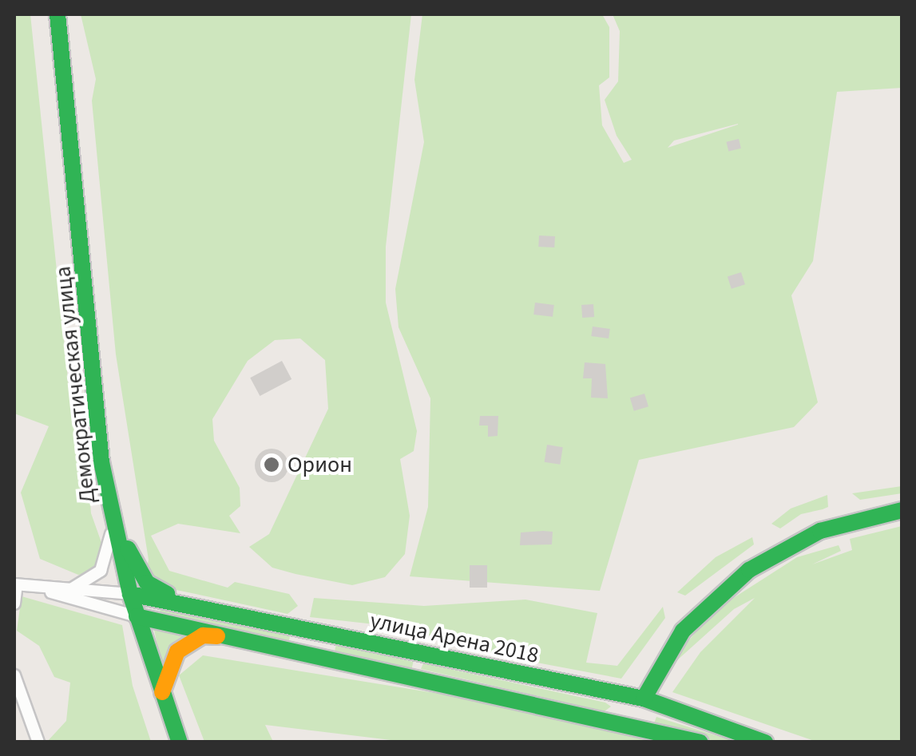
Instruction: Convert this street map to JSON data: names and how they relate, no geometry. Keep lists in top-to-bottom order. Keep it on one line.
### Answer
{"streets":{"main road":["Демократическая улица","улица Арена 2018"]},"crossings":[["Демократическая улица","улица Арена 2018"]],"places":["Орион"]}
